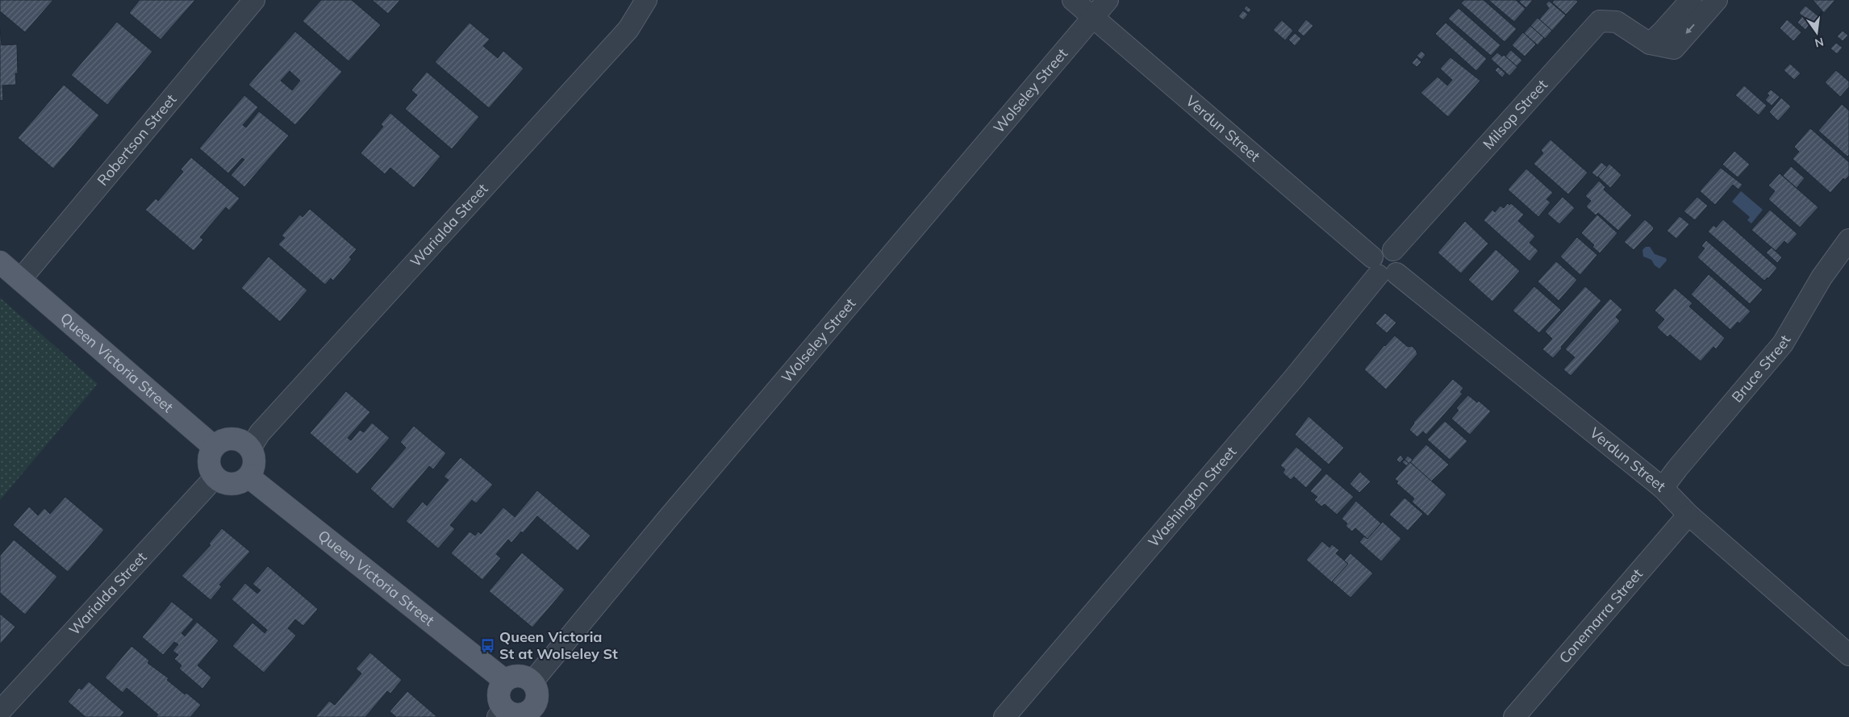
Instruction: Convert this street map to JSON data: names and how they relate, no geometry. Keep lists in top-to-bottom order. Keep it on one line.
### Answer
{"streets":{"main road":["Queen Victoria Street"],"street":["Wolseley Street","Milsop Street","Verdun Street","Robertson Street","Warialda Street","Bruce Street","Washington Street","Conemarra Street"]},"crossings":[["Wolseley Street","Verdun Street"],["Wolseley Street","Queen Victoria Street"],["Milsop Street","Verdun Street"],["Milsop Street","Washington Street"],["Verdun Street","Bruce Street"],["Verdun Street","Washington Street"],["Verdun Street","Conemarra Street"],["Robertson Street","Queen Victoria Street"],["Warialda Street","Queen Victoria Street"]],"places":{"bus stop":["Queen Victoria St at Wolseley St"]},"north":"bottom"}
